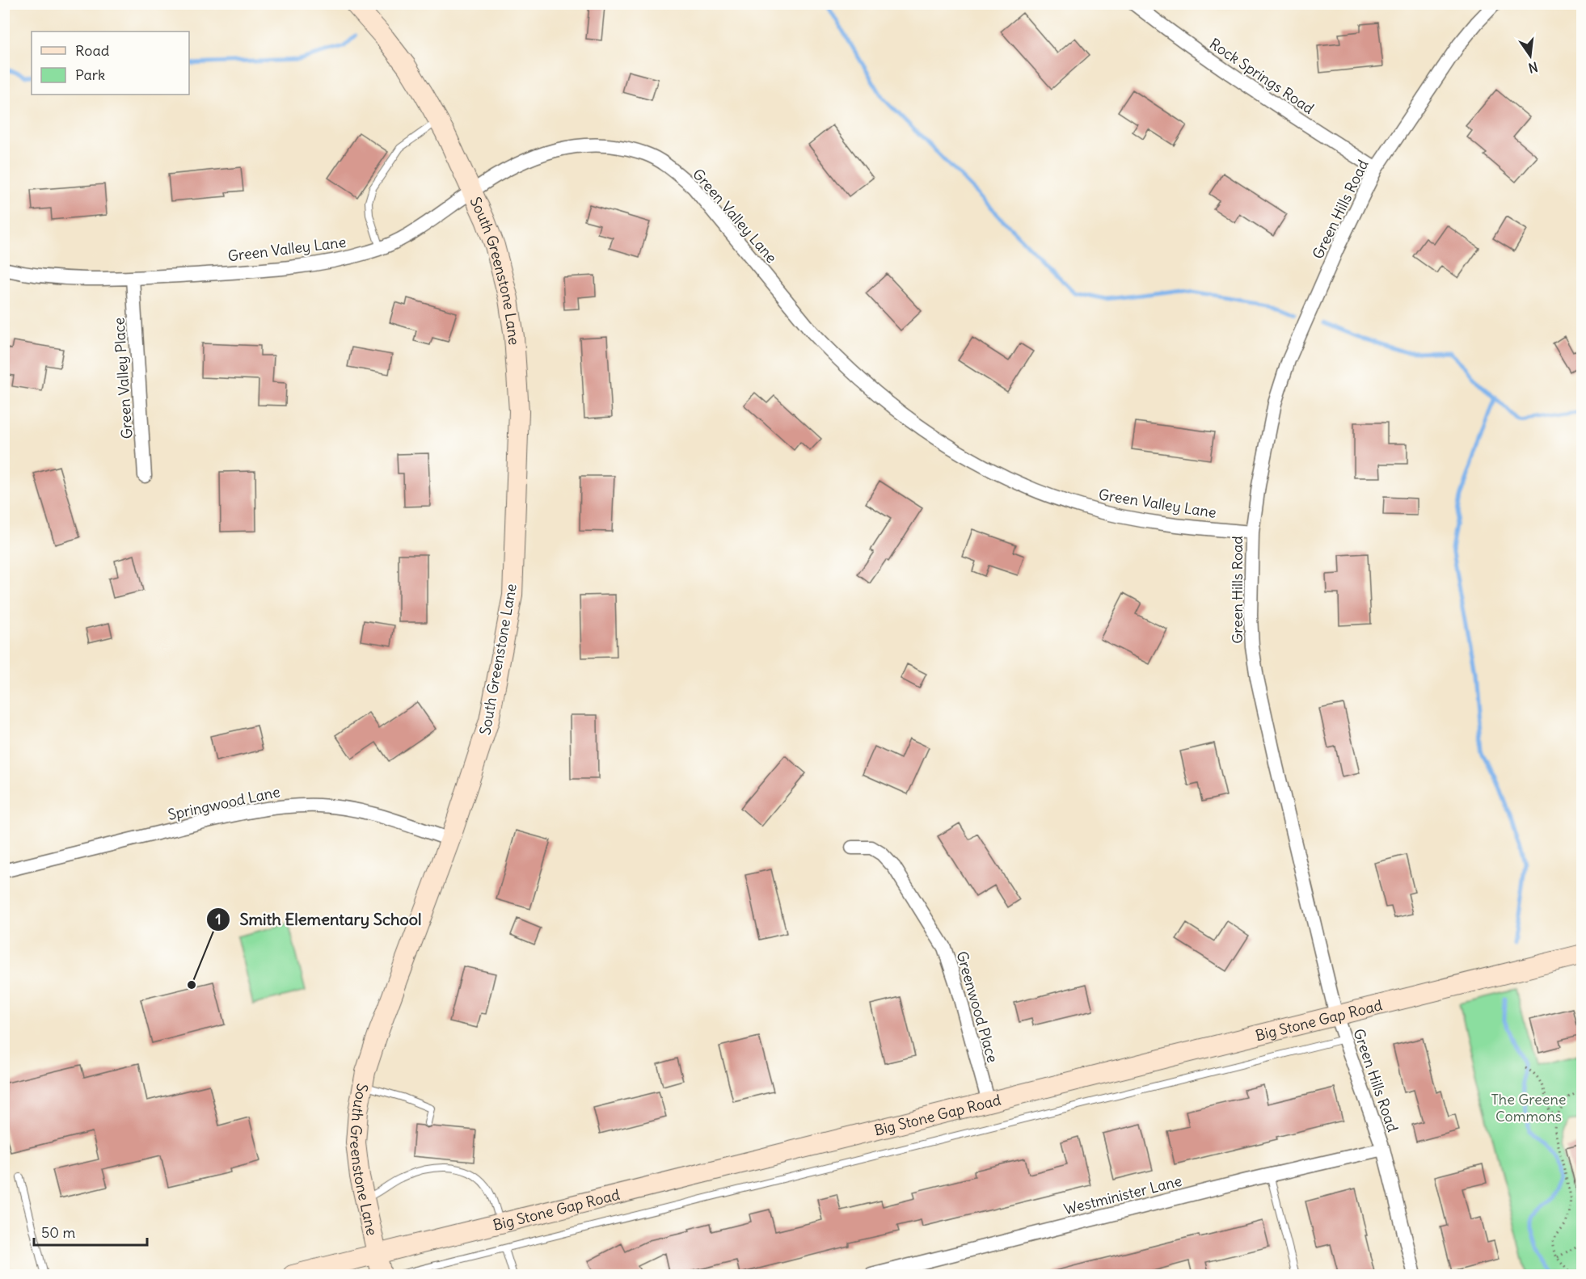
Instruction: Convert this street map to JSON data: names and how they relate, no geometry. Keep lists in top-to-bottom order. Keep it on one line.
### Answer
{"streets":{"street":["Rock Springs Road","Green Hills Road","Green Valley Lane","South Greenstone Lane","Green Valley Place","Springwood Lane","Greenwood Place","Big Stone Gap Road","Westminister Lane"]},"crossings":[["Rock Springs Road","Green Hills Road"],["Green Hills Road","Green Valley Lane"],["Green Hills Road","Big Stone Gap Road"],["Green Hills Road","Westminister Lane"],["Green Valley Lane","South Greenstone Lane"],["Green Valley Lane","Green Valley Place"],["South Greenstone Lane","Springwood Lane"],["South Greenstone Lane","Big Stone Gap Road"],["Greenwood Place","Big Stone Gap Road"]],"parks":["The Greene Commons"],"places":["Smith Elementary School"],"legend":["Road","Park"],"scale_bar":"50 m","north":"bottom"}
